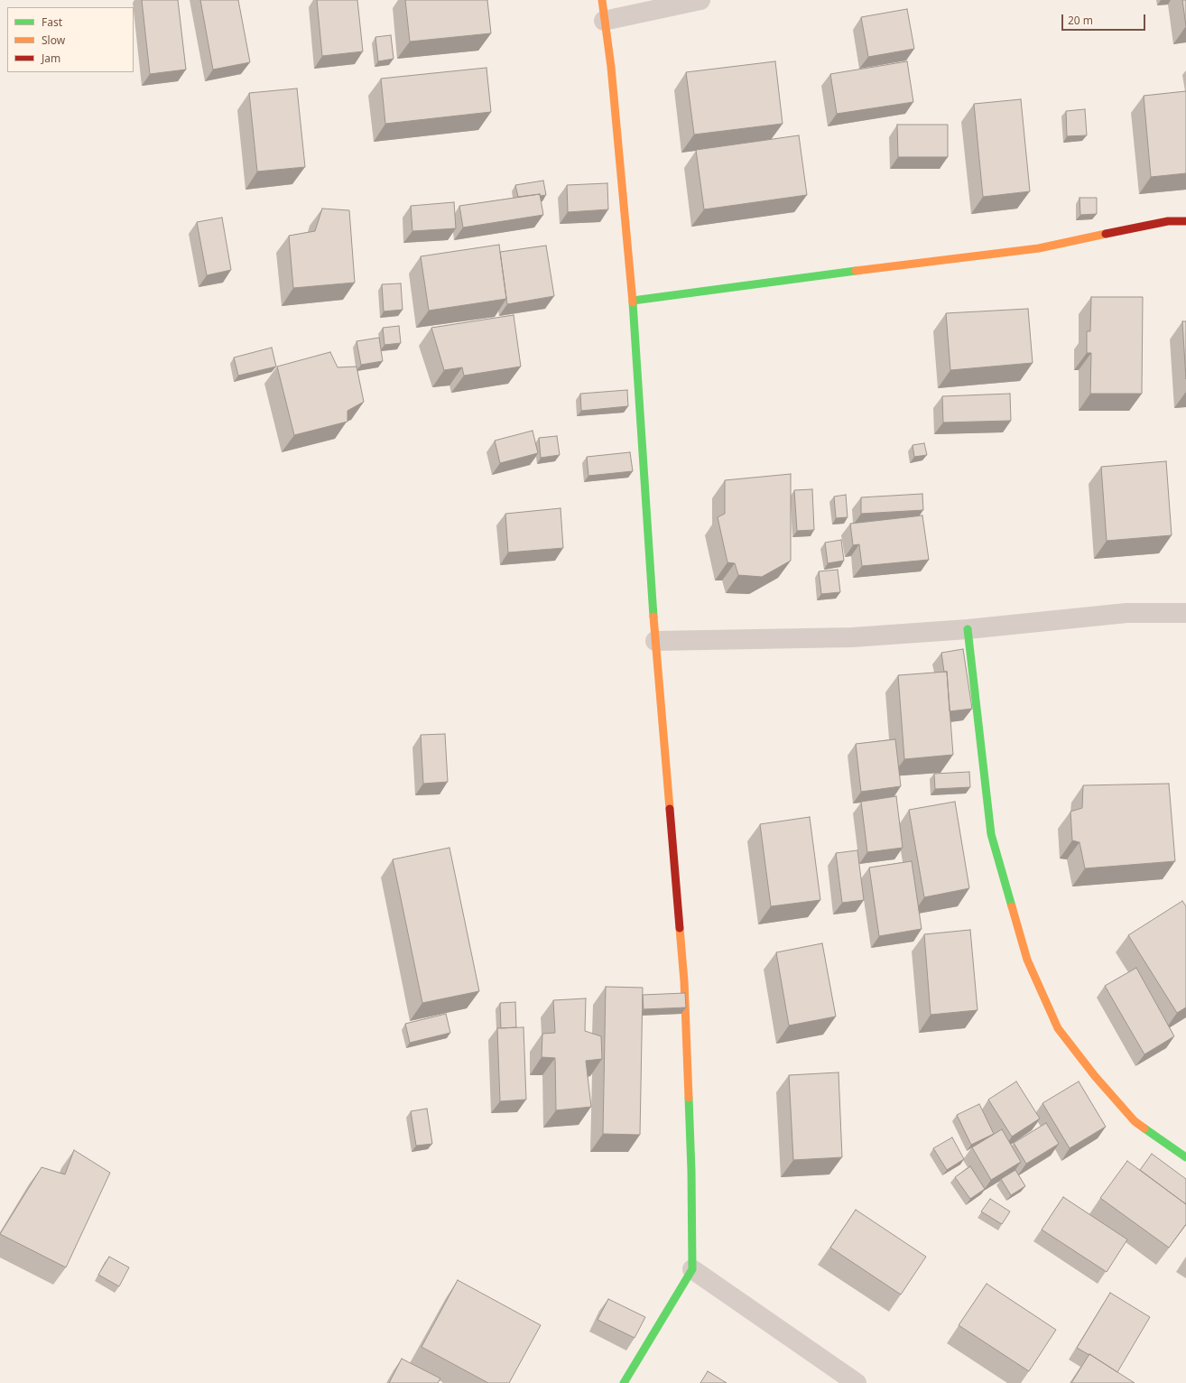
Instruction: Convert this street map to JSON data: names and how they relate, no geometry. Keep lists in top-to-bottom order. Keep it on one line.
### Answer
{"legend":["Fast","Slow","Jam"],"scale_bar":"20 m"}
